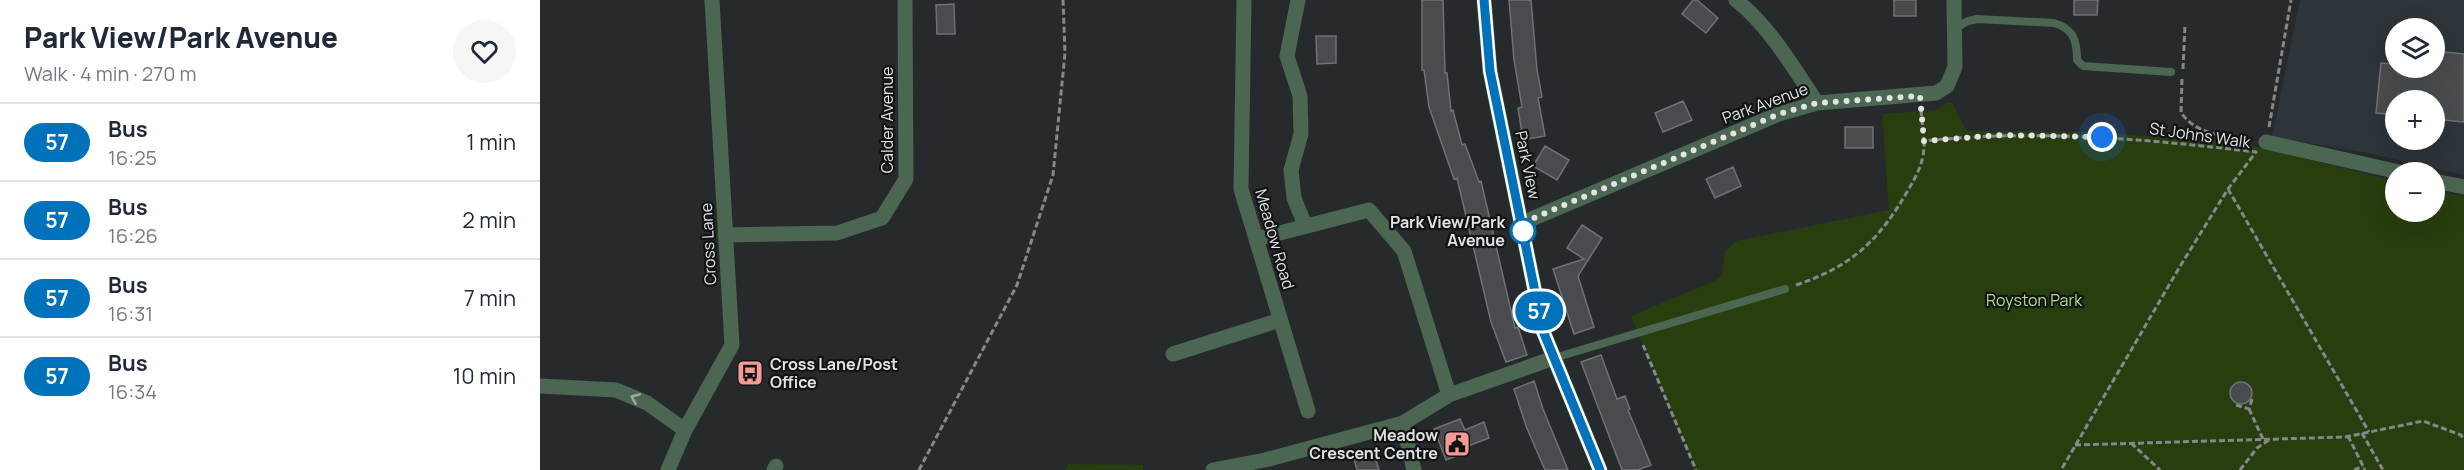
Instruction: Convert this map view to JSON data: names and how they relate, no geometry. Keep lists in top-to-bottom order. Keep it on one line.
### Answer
{"streets":{"street":["Park Avenue","Calder Avenue","Park View","Meadow Road","Cross Lane"],"path":["St Johns Walk"]},"crossings":[["Park Avenue","Park View"],["Calder Avenue","Cross Lane"]],"parks":["Royston Park"],"places":{"other":["Park View/Park Avenue"],"bus stop":["Cross Lane/Post Office"],"public building":["Meadow Crescent Centre"]},"lines":["bus line 57"],"page":{"heading":["Park View/Park Avenue","Walk · 4 min · 270 m"],"on_map":"57","map_buttons":["+","−"],"list":[{"mark":"57","name":"Bus","note":"16:25","value":"1 min"},{"mark":"57","name":"Bus","note":"16:26","value":"2 min"},{"mark":"57","name":"Bus","note":"16:31","value":"7 min"},{"mark":"57","name":"Bus","note":"16:34","value":"10 min"}]}}
